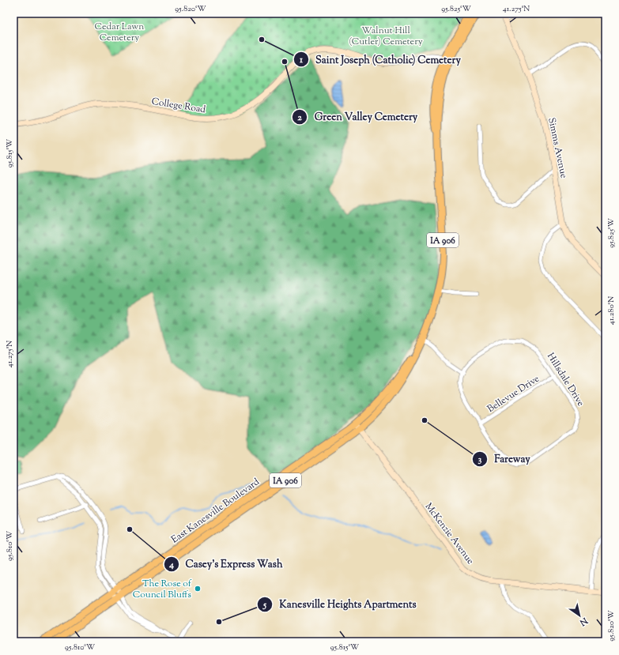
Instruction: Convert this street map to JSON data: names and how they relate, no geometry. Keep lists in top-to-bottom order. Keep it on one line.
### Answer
{"streets":{"main road":["IA 906","East Kanesville Boulevard"],"street":["College Road","Simms Avenue","Hillsdale Drive","Bellevue Drive","McKenzie Avenue"]},"crossings":[["College Road","East Kanesville Boulevard"],["Hillsdale Drive","Bellevue Drive"],["East Kanesville Boulevard","McKenzie Avenue"]],"parks":["Cedar Lawn Cemetery","Walnut Hill (Cutler) Cemetery"],"places":["Saint Joseph (Catholic) Cemetery","Green Valley Cemetery","Fareway","Casey's Express Wash","The Rose of Council Bluffs","Kanesville Heights Apartments"],"north":"bottom right","coordinates":["95.820°W","95.825°W","41.275°N","95.815°W","41.280°N","95.810°W"]}
